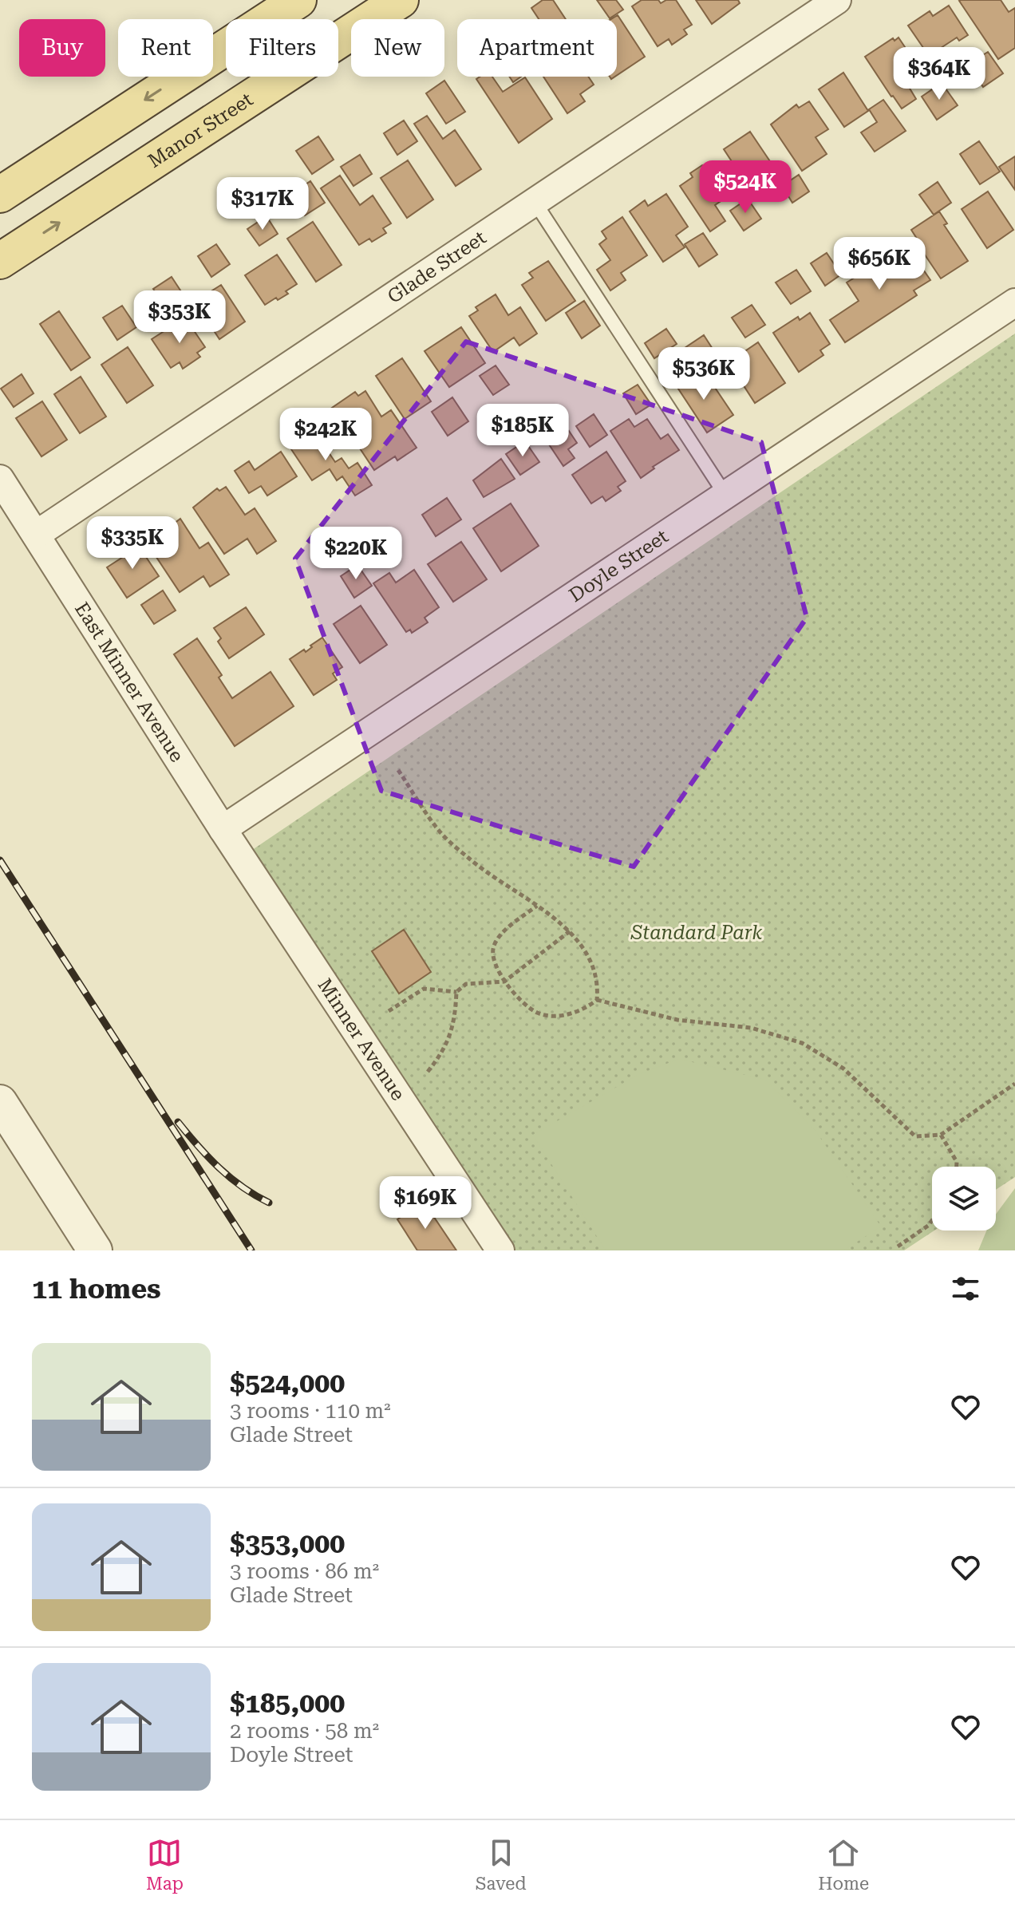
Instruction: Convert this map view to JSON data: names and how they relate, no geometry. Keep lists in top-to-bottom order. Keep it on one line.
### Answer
{"streets":{"main road":["Manor Street"],"street":["Glade Street","Doyle Street","East Minner Avenue","Minner Avenue"]},"crossings":[["Glade Street","East Minner Avenue"],["Doyle Street","East Minner Avenue"],["Doyle Street","Minner Avenue"],["East Minner Avenue","Minner Avenue"]],"parks":["Standard Park"],"page":{"chip":["Buy","Rent","Filters","New","Apartment"],"price":["$364K","$524K","$317K","$656K","$353K","$536K","$185K","$242K","$335K","$220K","$169K"],"heading":"11 homes","list":[{"name":"$524,000","note":"3 rooms · 110 m² · Glade Street"},{"name":"$353,000","note":"3 rooms · 86 m² · Glade Street"},{"name":"$185,000","note":"2 rooms · 58 m² · Doyle Street"}],"tabs":["Map","Saved","Home"]}}
